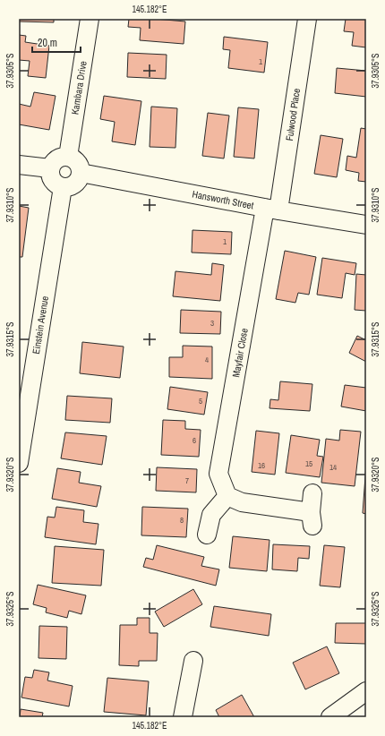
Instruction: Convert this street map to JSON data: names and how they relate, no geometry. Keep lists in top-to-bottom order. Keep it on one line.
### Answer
{"streets":{"street":["Kambara Drive","Fulwood Place","Hansworth Street","Einstein Avenue","Mayfair Close"]},"crossings":[["Kambara Drive","Hansworth Street"],["Kambara Drive","Einstein Avenue"],["Fulwood Place","Hansworth Street"],["Fulwood Place","Mayfair Close"],["Hansworth Street","Einstein Avenue"],["Hansworth Street","Mayfair Close"]],"house_numbers":["1","1","3","4","5","6","15","16","14","7","8"],"scale_bar":"20 m","coordinates":["145.182°E","37.9305°S","37.9310°S","37.9315°S","37.9320°S","37.9325°S"]}
